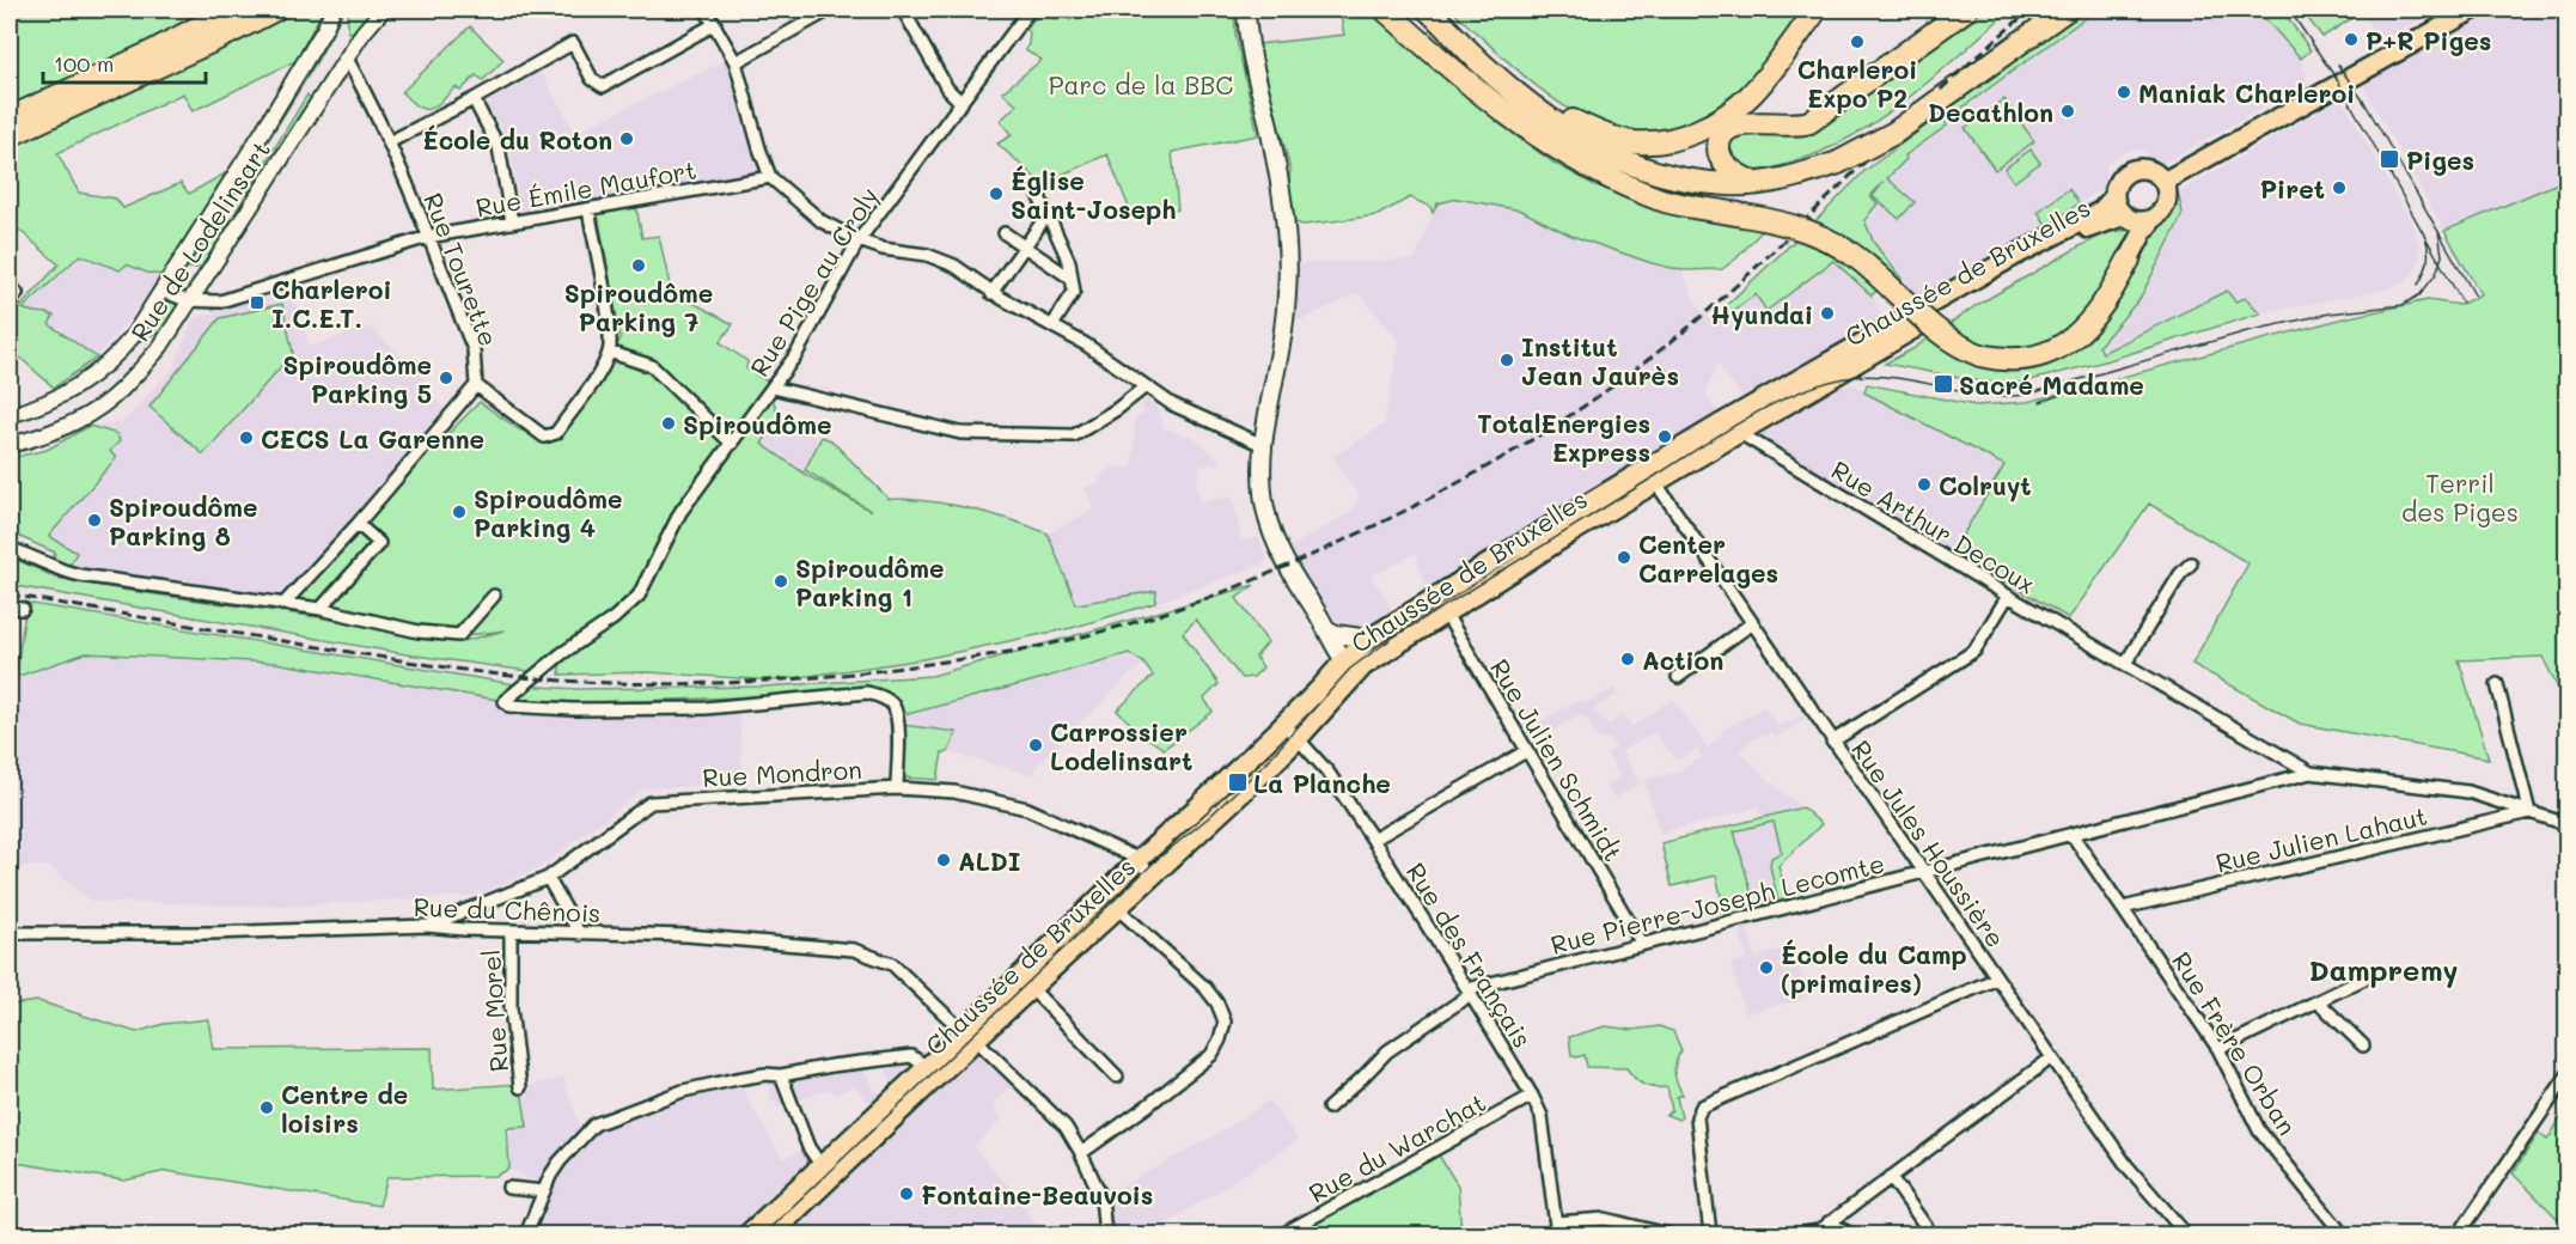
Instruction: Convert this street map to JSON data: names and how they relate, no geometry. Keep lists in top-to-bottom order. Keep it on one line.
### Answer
{"streets":{"main road":["Chaussée de Bruxelles"],"street":["Rue Émile Maufort","Rue de Lodelinsart","Rue Tourette","Rue Pige au Croly","Rue Arthur Decoux","Rue Julien Schmidt","Rue Mondron","Rue Julien Lahaut","Rue Jules Houssière","Rue Pierre-Joseph Lecomte","Rue du Chênois","Rue des Français","Rue Morel","Rue Frère Orban","Rue du Warchat"]},"crossings":[["Rue Émile Maufort","Rue de Lodelinsart"],["Rue Émile Maufort","Rue Tourette"],["Rue de Lodelinsart","Rue Tourette"],["Chaussée de Bruxelles","Rue Arthur Decoux"],["Chaussée de Bruxelles","Rue Julien Schmidt"],["Chaussée de Bruxelles","Rue Mondron"],["Chaussée de Bruxelles","Rue Jules Houssière"],["Chaussée de Bruxelles","Rue du Chênois"],["Chaussée de Bruxelles","Rue des Français"],["Rue Pige au Croly","Rue Mondron"],["Rue Arthur Decoux","Rue Julien Lahaut"],["Rue Arthur Decoux","Rue Pierre-Joseph Lecomte"],["Rue Julien Schmidt","Rue Pierre-Joseph Lecomte"],["Rue Mondron","Rue du Chênois"],["Rue Julien Lahaut","Rue Frère Orban"],["Rue Jules Houssière","Rue Pierre-Joseph Lecomte"],["Rue Pierre-Joseph Lecomte","Rue des Français"],["Rue Pierre-Joseph Lecomte","Rue Frère Orban"],["Rue du Chênois","Rue Morel"],["Rue des Français","Rue du Warchat"]],"districts":["Dampremy"],"parks":["Parc de la BBC","Terril des Piges"],"places":{"other":["P+R Piges","Charleroi Expo P2","Maniak Charleroi","Decathlon","École du Roton","Piret","Église Saint-Joseph","Spiroudôme Parking 7","Hyundai","Institut Jean Jaurès","Spiroudôme Parking 5","Spiroudôme","TotalEnergies Express","CECS La Garenne","Colruyt","Spiroudôme Parking 4","Spiroudôme Parking 8","Center Carrelages","Spiroudôme Parking 1","Action","Carrossier Lodelinsart","ALDI","École du Camp (primaires)","Centre de loisirs","Fontaine-Beauvois"],"transit":["Piges","Charleroi I.C.E.T.","Sacré Madame","La Planche"]},"scale_bar":"100 m"}
